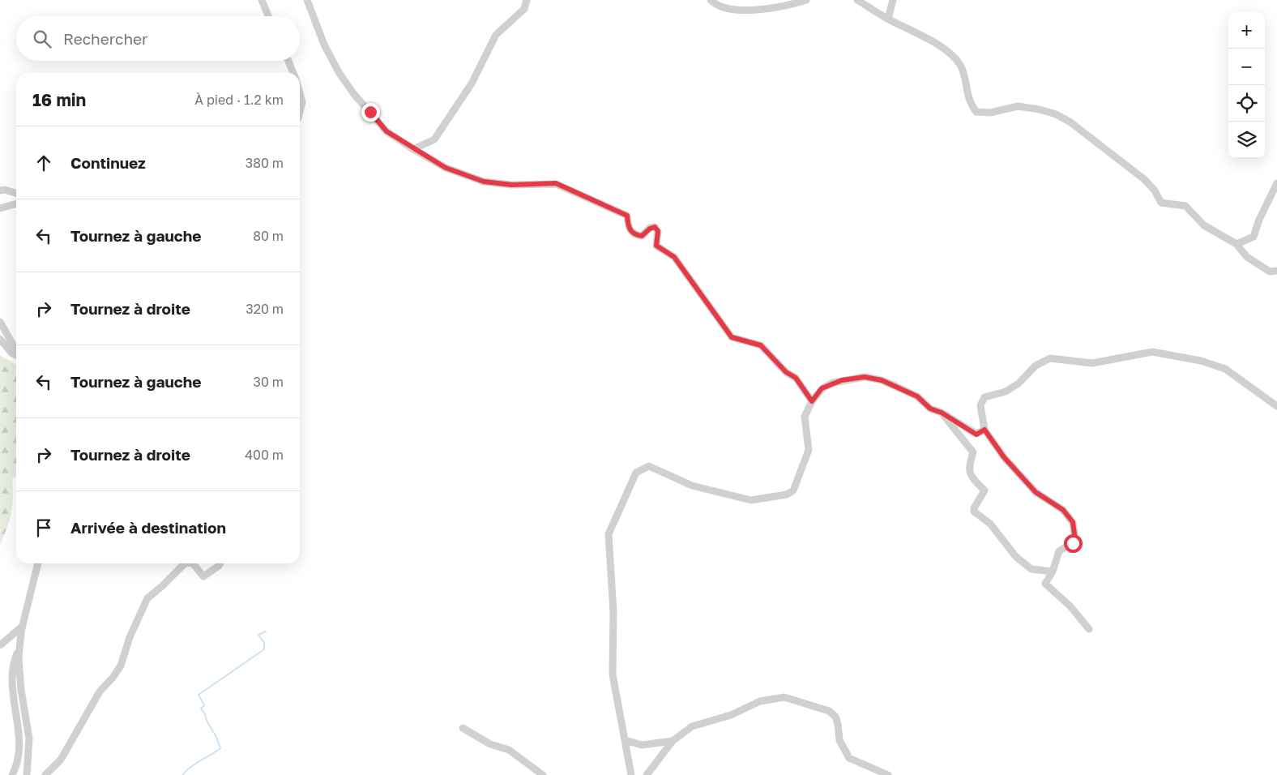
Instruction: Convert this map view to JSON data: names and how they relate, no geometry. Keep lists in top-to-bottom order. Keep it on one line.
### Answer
{"page":{"map_buttons":["+","−"],"search":"Rechercher","heading":["16 min","À pied · 1.2 km"],"list":[["Continuez","380 m"],["Tournez à gauche","80 m"],["Tournez à droite","320 m"],["Tournez à gauche","30 m"],["Tournez à droite","400 m"],"Arrivée à destination"]}}
